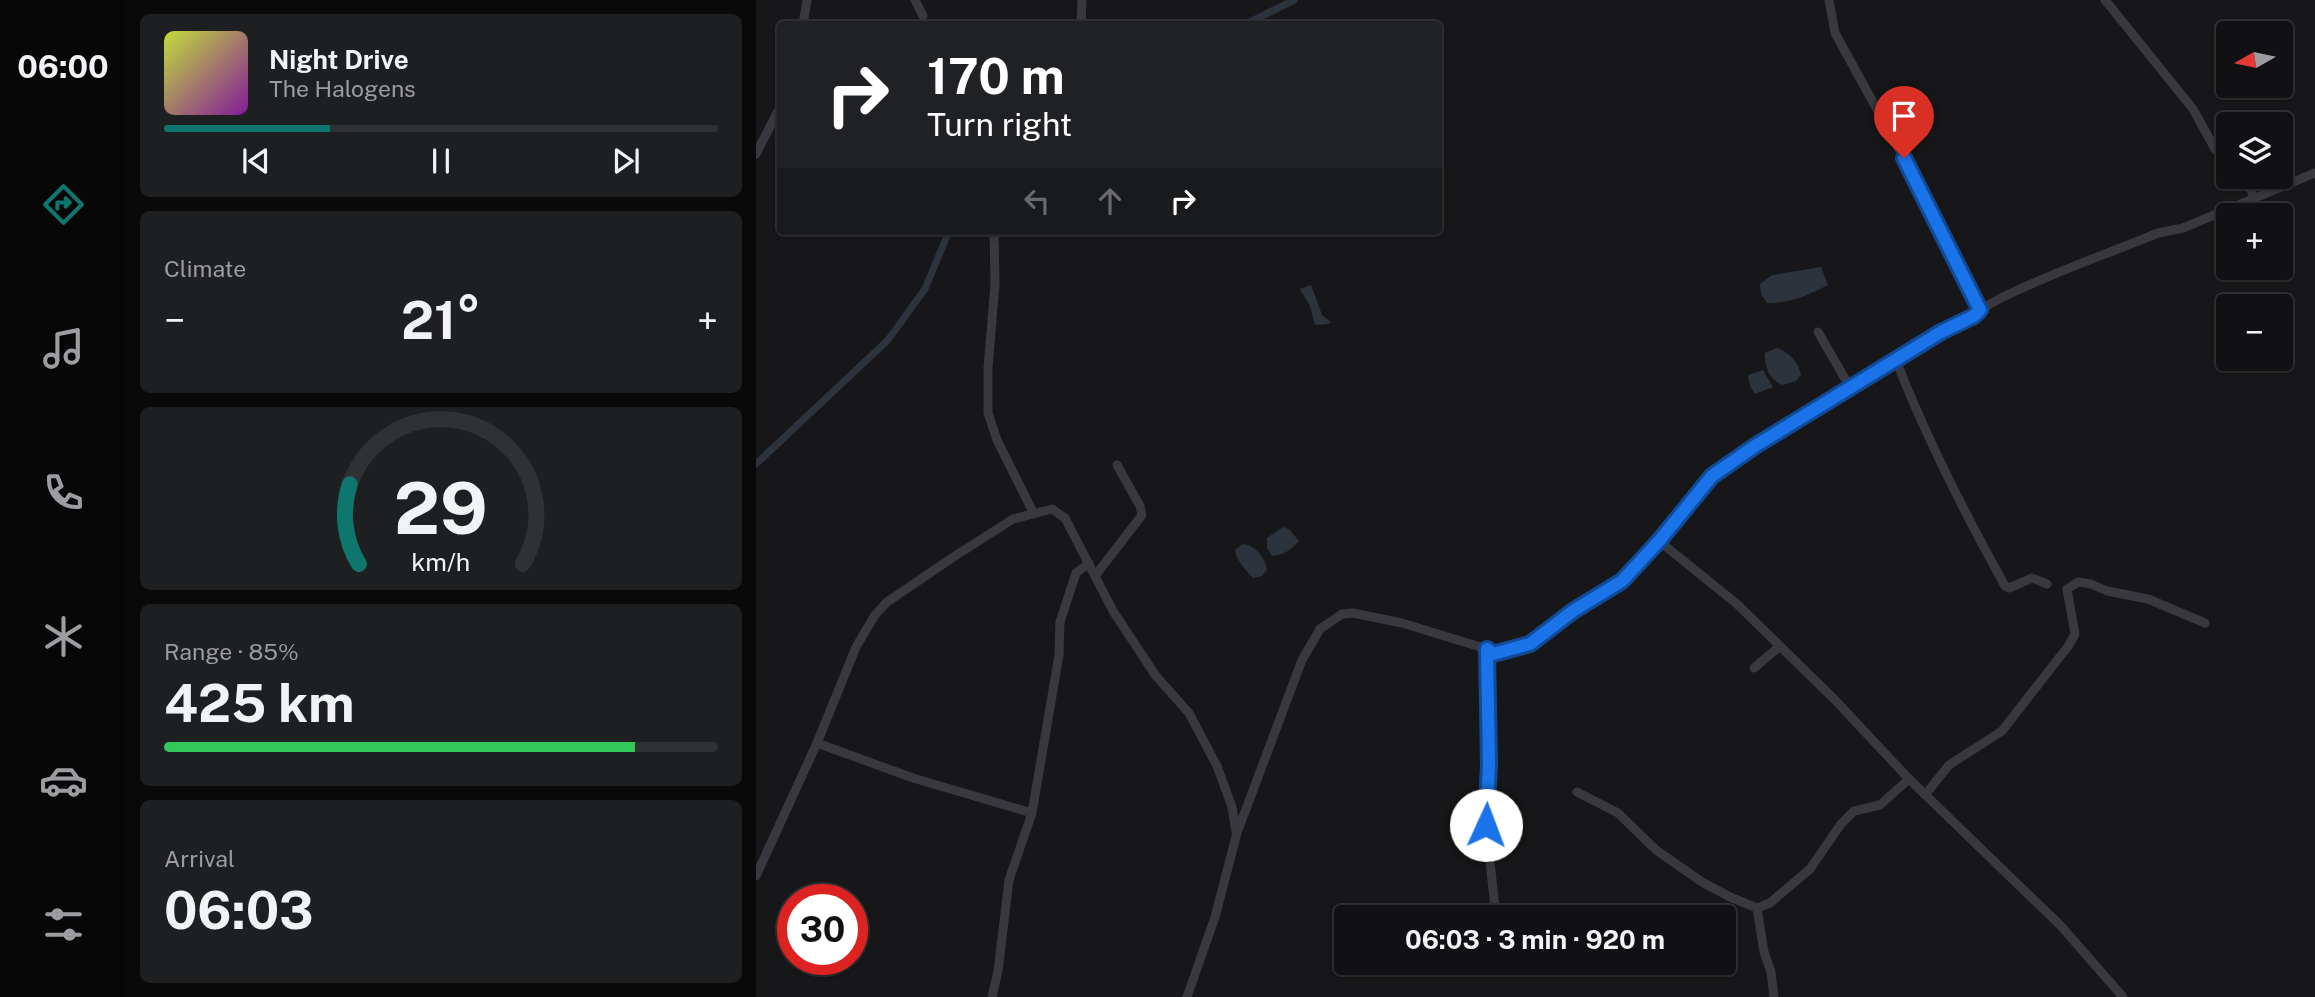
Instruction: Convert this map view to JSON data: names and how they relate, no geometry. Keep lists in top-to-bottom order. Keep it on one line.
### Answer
{"north":"left","page":{"tabs":"06:00","map_buttons":["+","−"],"turn":["170 m","Turn right"],"song":["Night Drive","The Halogens"],"tile":["Climate",["Range · 85%","425 km"],["Arrival","06:03"]],"heat":["−","21°","+"],"limit":"30","trip":"06:03 · 3 min · 920 m","gauge":["29","km/h"]}}
